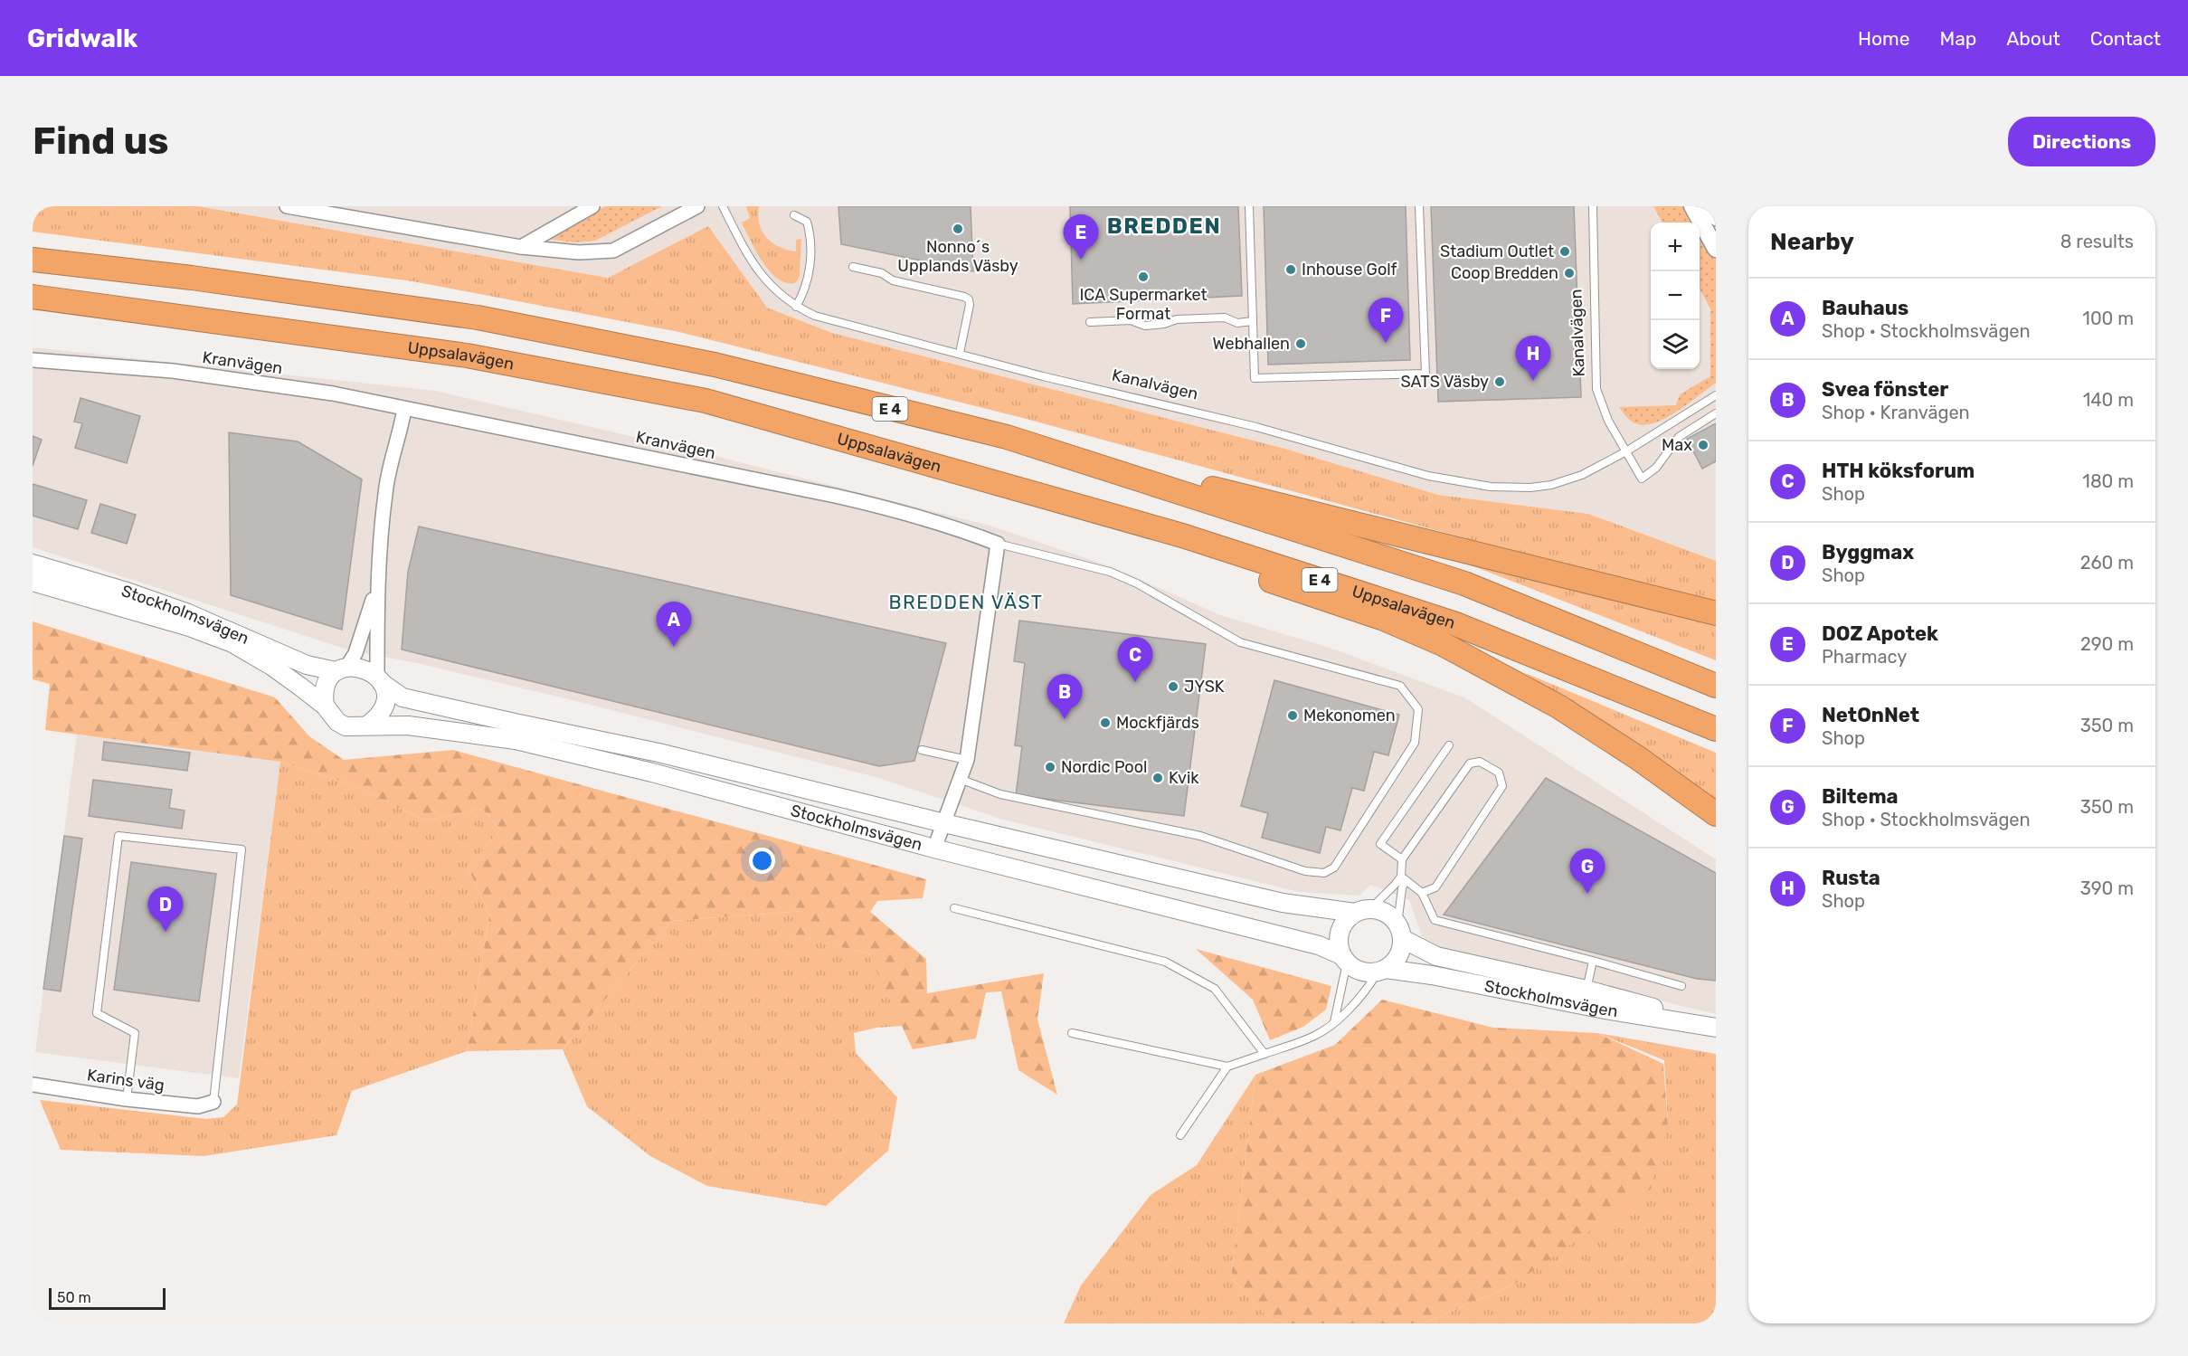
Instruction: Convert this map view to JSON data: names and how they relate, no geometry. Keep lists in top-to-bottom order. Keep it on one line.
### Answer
{"streets":{"highway":["Uppsalavägen","E 4"],"main road":["Stockholmsvägen"],"street":["Kranvägen","Karins väg"],"lane":["Kanalvägen"]},"districts":["BREDDEN","BREDDEN VÄST"],"places":["Nonno´s Upplands Väsby","Stadium Outlet","Inhouse Golf","Coop Bredden","ICA Supermarket Format","Webhallen","SATS Väsby","Max","JYSK","Mekonomen","Mockfjärds","Nordic Pool","Kvik"],"scale_bar":"50 m","page":{"header":"Gridwalk","nav":["Home","Map","About","Contact"],"buttons":"Directions","title":"Find us","heading":["Nearby","8 results"],"pins":["E","F","H","A","C","B","G","D"],"map_buttons":["+","−"],"list":[{"mark":"A","name":"Bauhaus","note":"Shop · Stockholmsvägen","value":"100 m"},{"mark":"B","name":"Svea fönster","note":"Shop · Kranvägen","value":"140 m"},{"mark":"C","name":"HTH köksforum","note":"Shop","value":"180 m"},{"mark":"D","name":"Byggmax","note":"Shop","value":"260 m"},{"mark":"E","name":"DOZ Apotek","note":"Pharmacy","value":"290 m"},{"mark":"F","name":"NetOnNet","note":"Shop","value":"350 m"},{"mark":"G","name":"Biltema","note":"Shop · Stockholmsvägen","value":"350 m"},{"mark":"H","name":"Rusta","note":"Shop","value":"390 m"}],"scale":"50 m"}}
